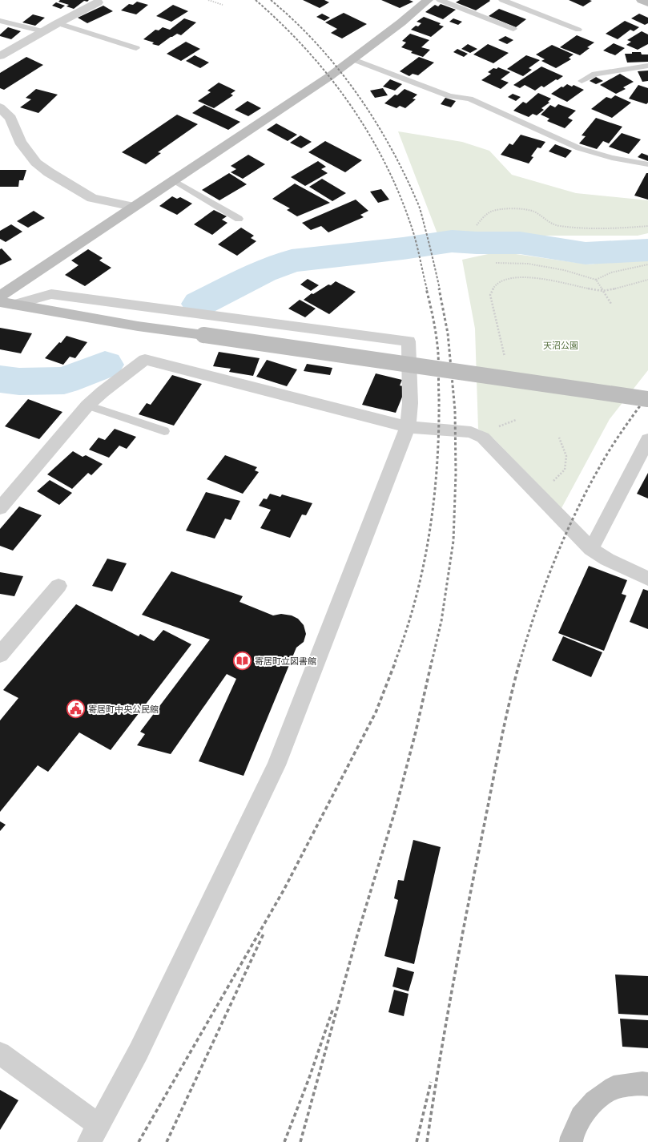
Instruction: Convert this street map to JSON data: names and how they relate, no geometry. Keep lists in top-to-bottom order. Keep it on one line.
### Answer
{"parks":["天沼公園"],"places":{"library":["寄居町立図書館"],"public building":["寄居町中央公民館"]}}
